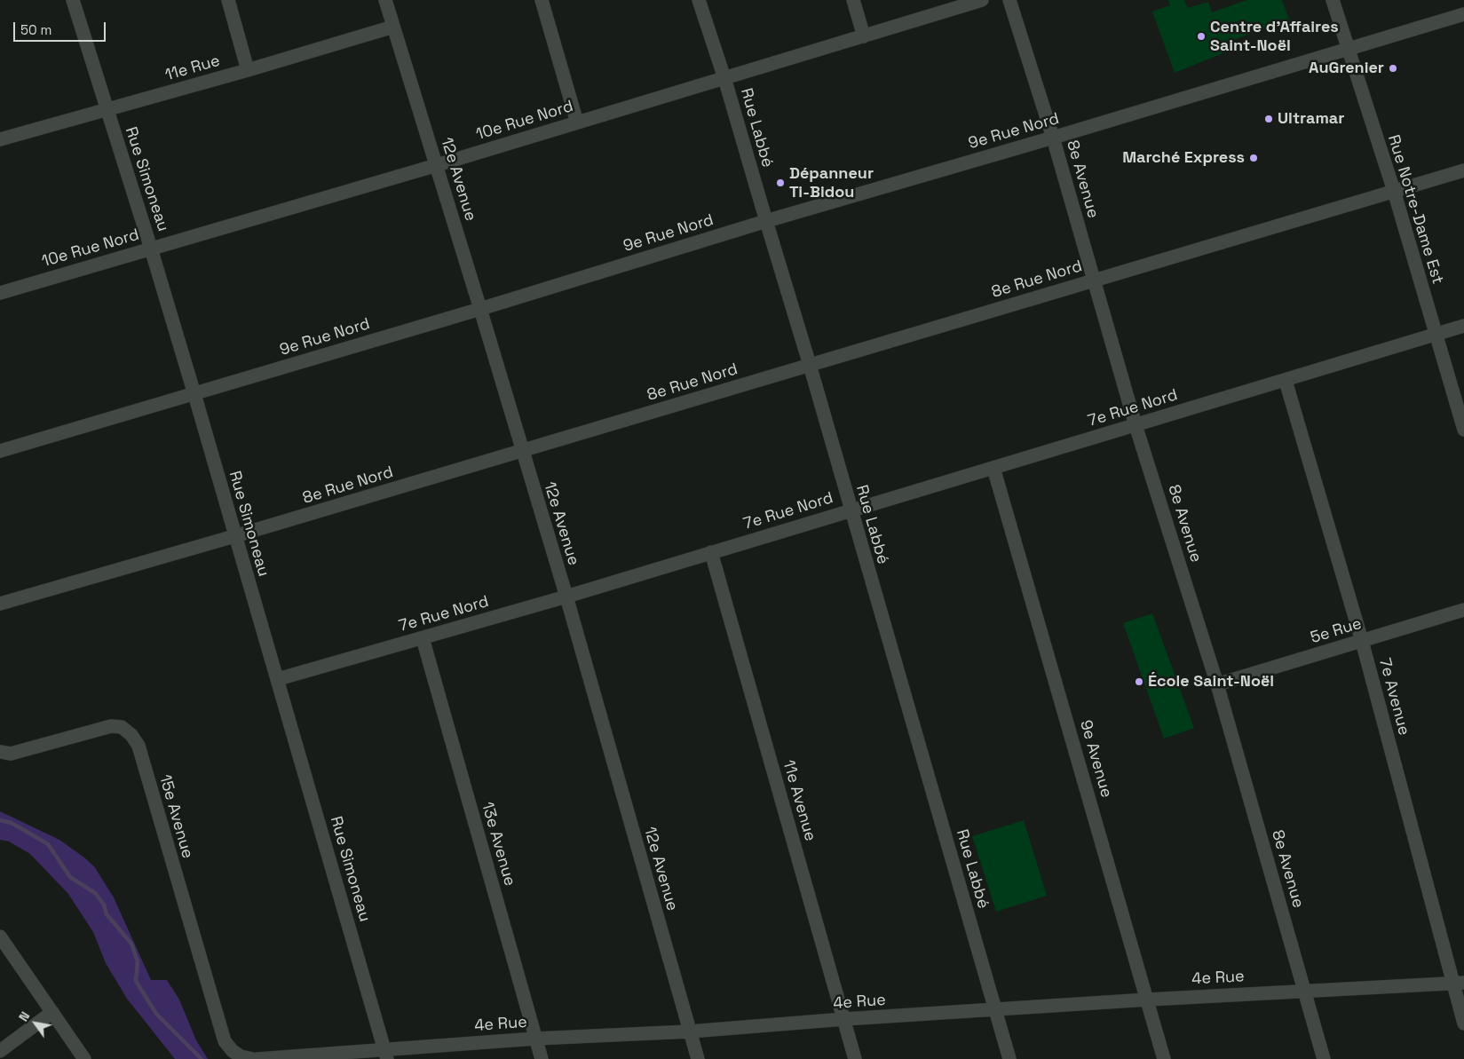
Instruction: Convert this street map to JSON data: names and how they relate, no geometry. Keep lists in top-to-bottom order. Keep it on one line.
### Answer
{"streets":{"street":["11e Rue","10e Rue Nord","Rue Labbé","9e Rue Nord","Rue Simoneau","12e Avenue","8e Avenue","Rue Notre-Dame Est","8e Rue Nord","7e Rue Nord","5e Rue","7e Avenue","9e Avenue","11e Avenue","15e Avenue","13e Avenue","4e Rue"]},"crossings":[["11e Rue","Rue Simoneau"],["11e Rue","12e Avenue"],["10e Rue Nord","Rue Labbé"],["10e Rue Nord","Rue Simoneau"],["10e Rue Nord","12e Avenue"],["Rue Labbé","9e Rue Nord"],["Rue Labbé","8e Rue Nord"],["Rue Labbé","7e Rue Nord"],["Rue Labbé","4e Rue"],["9e Rue Nord","Rue Simoneau"],["9e Rue Nord","12e Avenue"],["9e Rue Nord","8e Avenue"],["9e Rue Nord","Rue Notre-Dame Est"],["Rue Simoneau","8e Rue Nord"],["Rue Simoneau","7e Rue Nord"],["Rue Simoneau","4e Rue"],["12e Avenue","8e Rue Nord"],["12e Avenue","7e Rue Nord"],["12e Avenue","4e Rue"],["8e Avenue","8e Rue Nord"],["8e Avenue","7e Rue Nord"],["8e Avenue","5e Rue"],["8e Avenue","4e Rue"],["Rue Notre-Dame Est","8e Rue Nord"],["Rue Notre-Dame Est","7e Rue Nord"],["7e Rue Nord","7e Avenue"],["7e Rue Nord","9e Avenue"],["7e Rue Nord","11e Avenue"],["7e Rue Nord","13e Avenue"],["5e Rue","7e Avenue"],["7e Avenue","4e Rue"],["9e Avenue","4e Rue"],["11e Avenue","4e Rue"],["13e Avenue","4e Rue"]],"places":["Centre d'Affaires Saint-Noël","AuGrenier","Ultramar","Marché Express","Dépanneur Ti-Bidou","École Saint-Noël"],"scale_bar":"50 m","north":"top left"}
